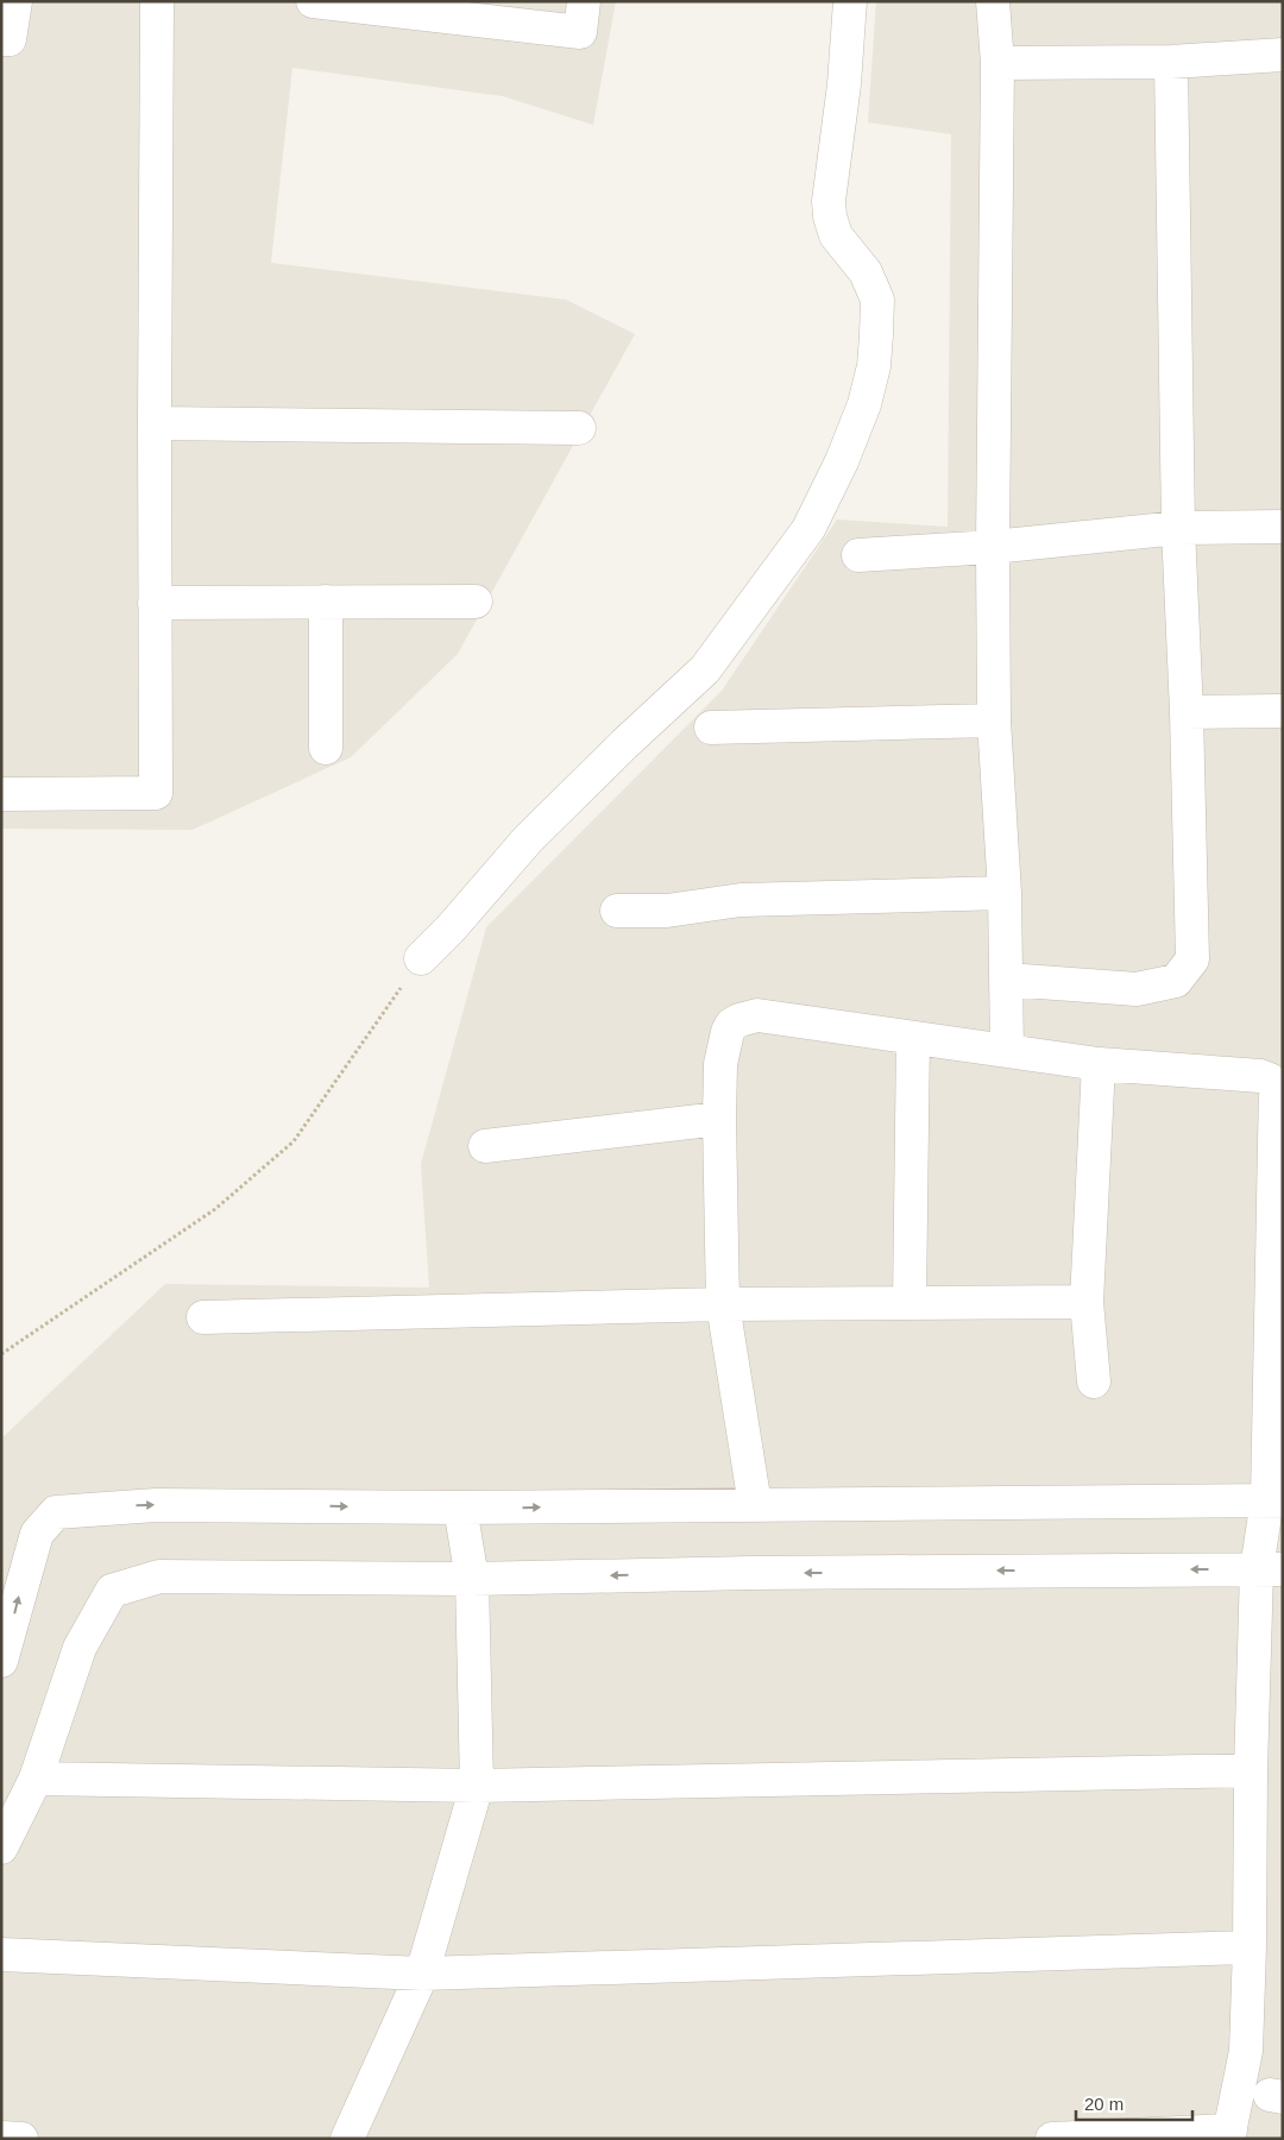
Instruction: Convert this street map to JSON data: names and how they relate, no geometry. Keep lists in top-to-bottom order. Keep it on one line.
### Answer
{"scale_bar":"20 m"}
